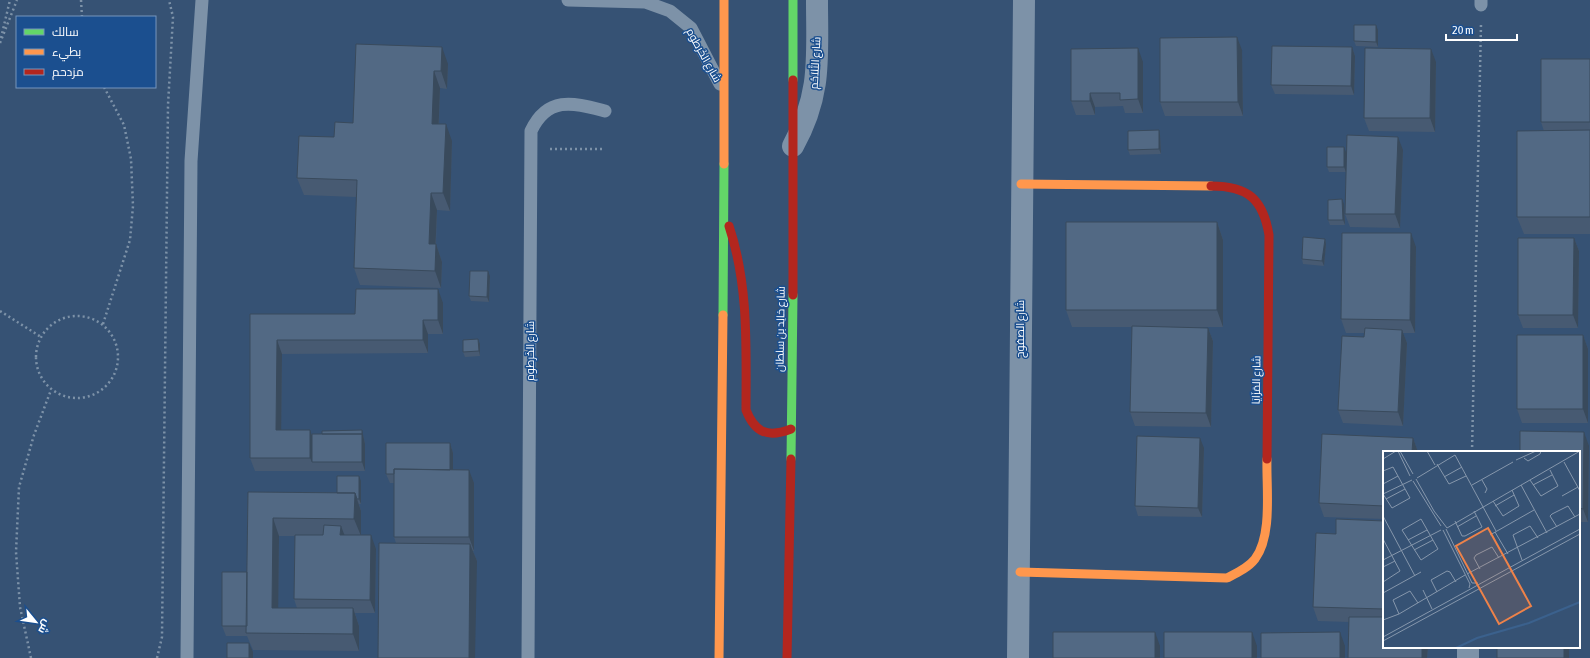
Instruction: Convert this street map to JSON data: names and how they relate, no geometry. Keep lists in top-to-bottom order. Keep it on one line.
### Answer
{"streets":{"main road":["شارع خالِد بن سلطان","شارع المَزَايَا"],"street":["شارع التَّلاَحُم","شارع الصفوح"],"lane":["شارع الخَرطوم"]},"crossings":[["شارع التَّلاَحُم","شارع خالِد بن سلطان"],["شارع الصفوح","شارع المَزَايَا"]],"legend":["سالك","بطيء","مزدحم"],"scale_bar":"20 m","north":"bottom right"}
